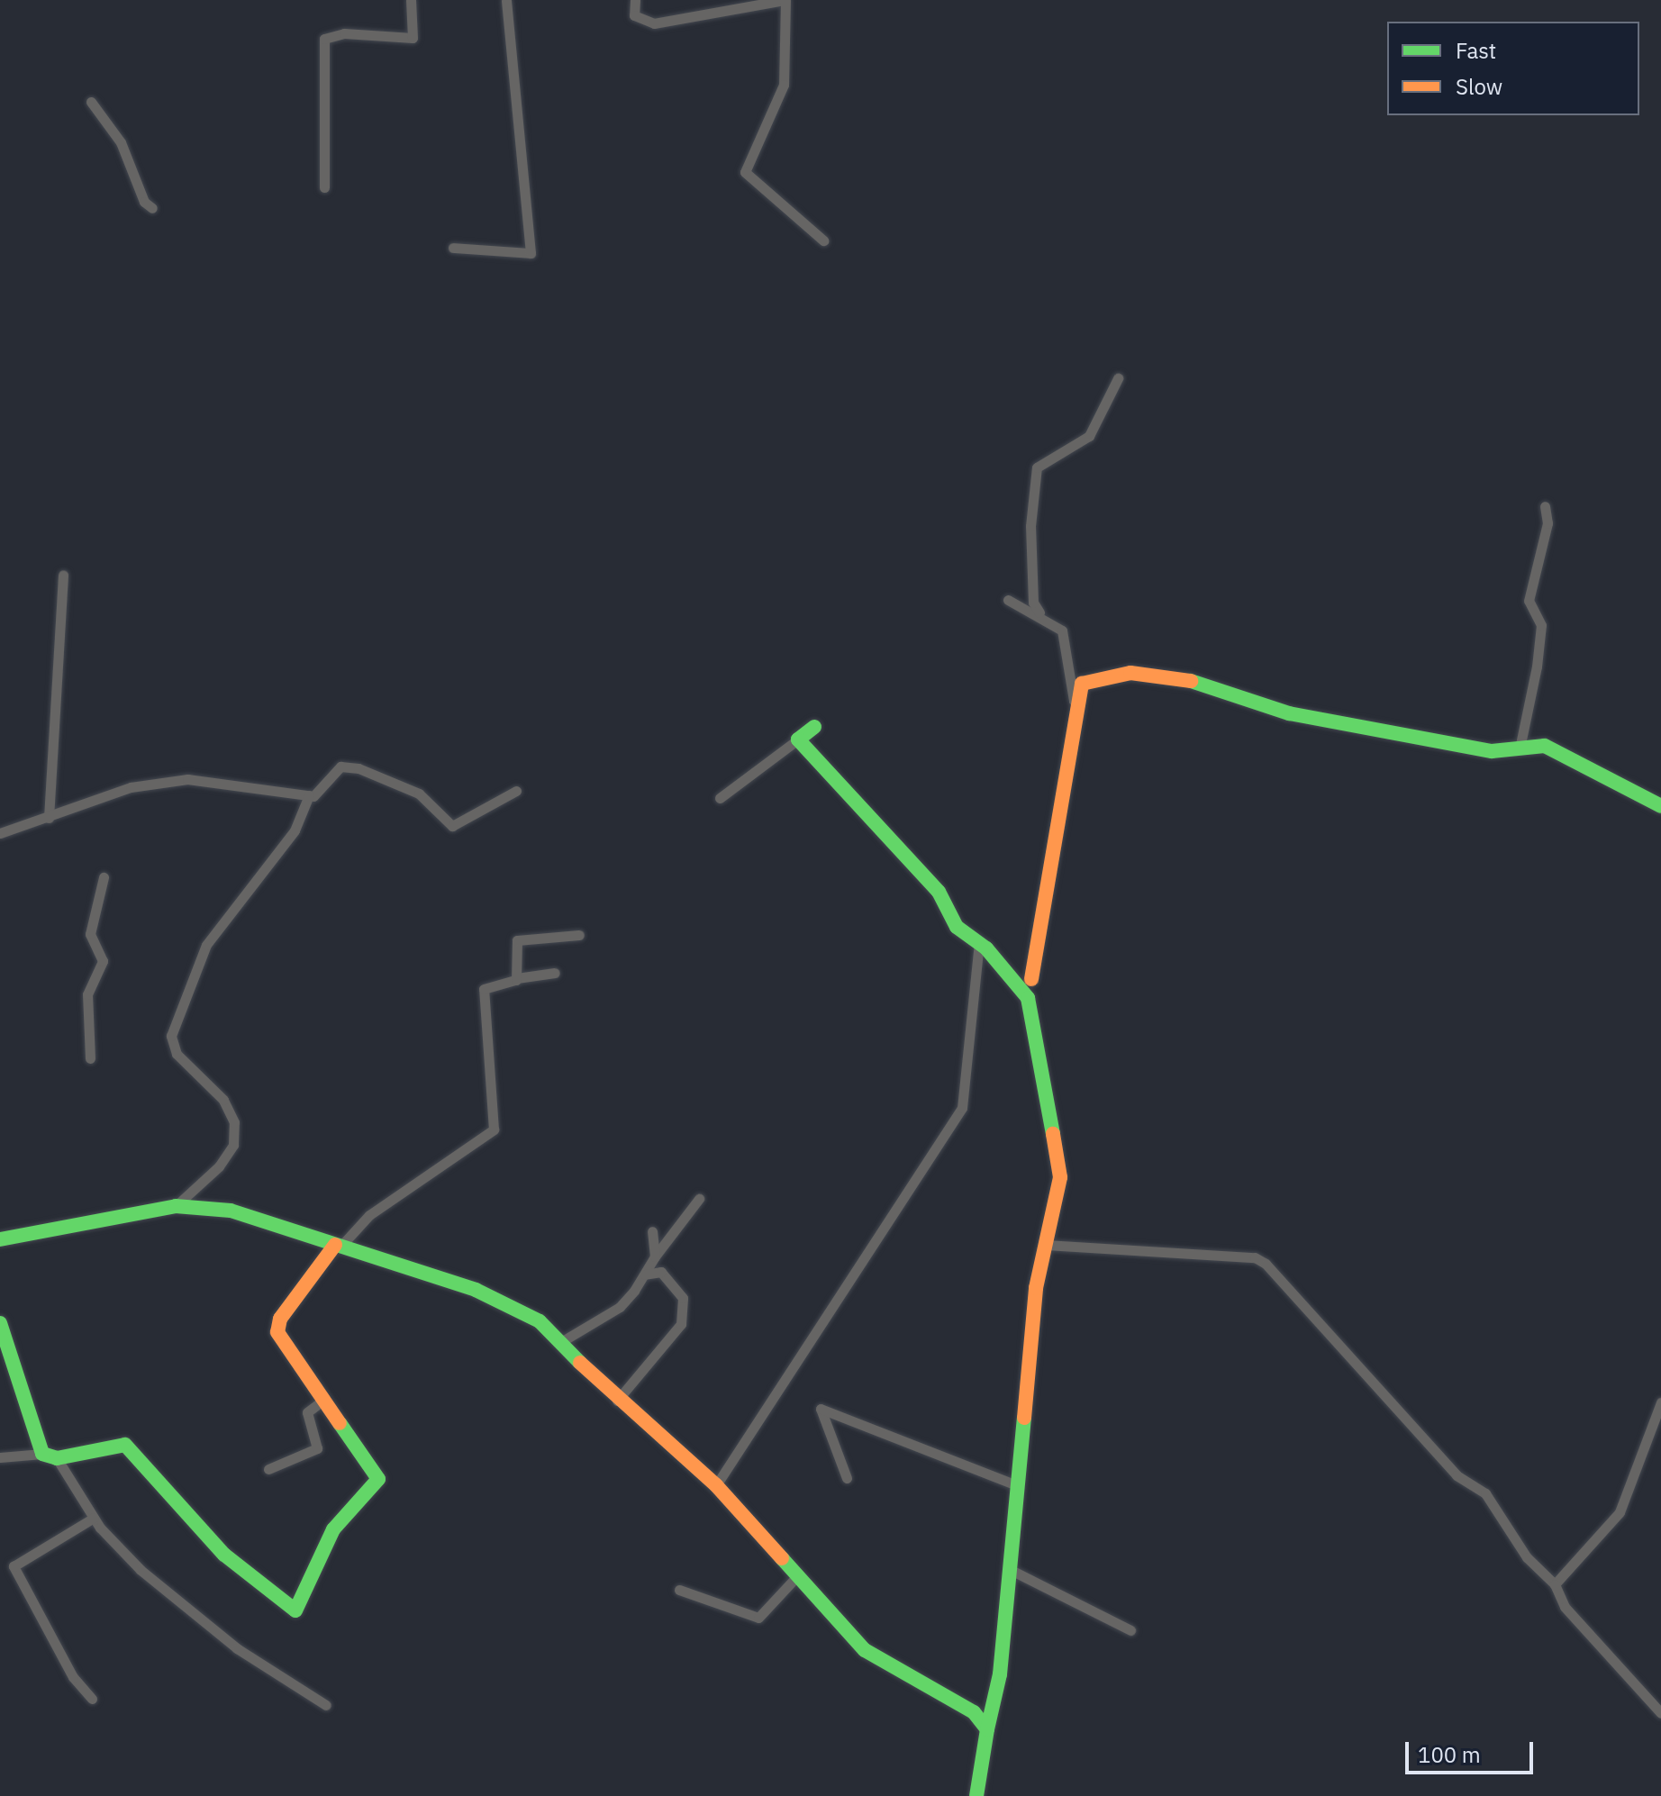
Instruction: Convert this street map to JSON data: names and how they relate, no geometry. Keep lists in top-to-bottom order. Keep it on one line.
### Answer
{"legend":["Fast","Slow"],"scale_bar":"100 m"}
